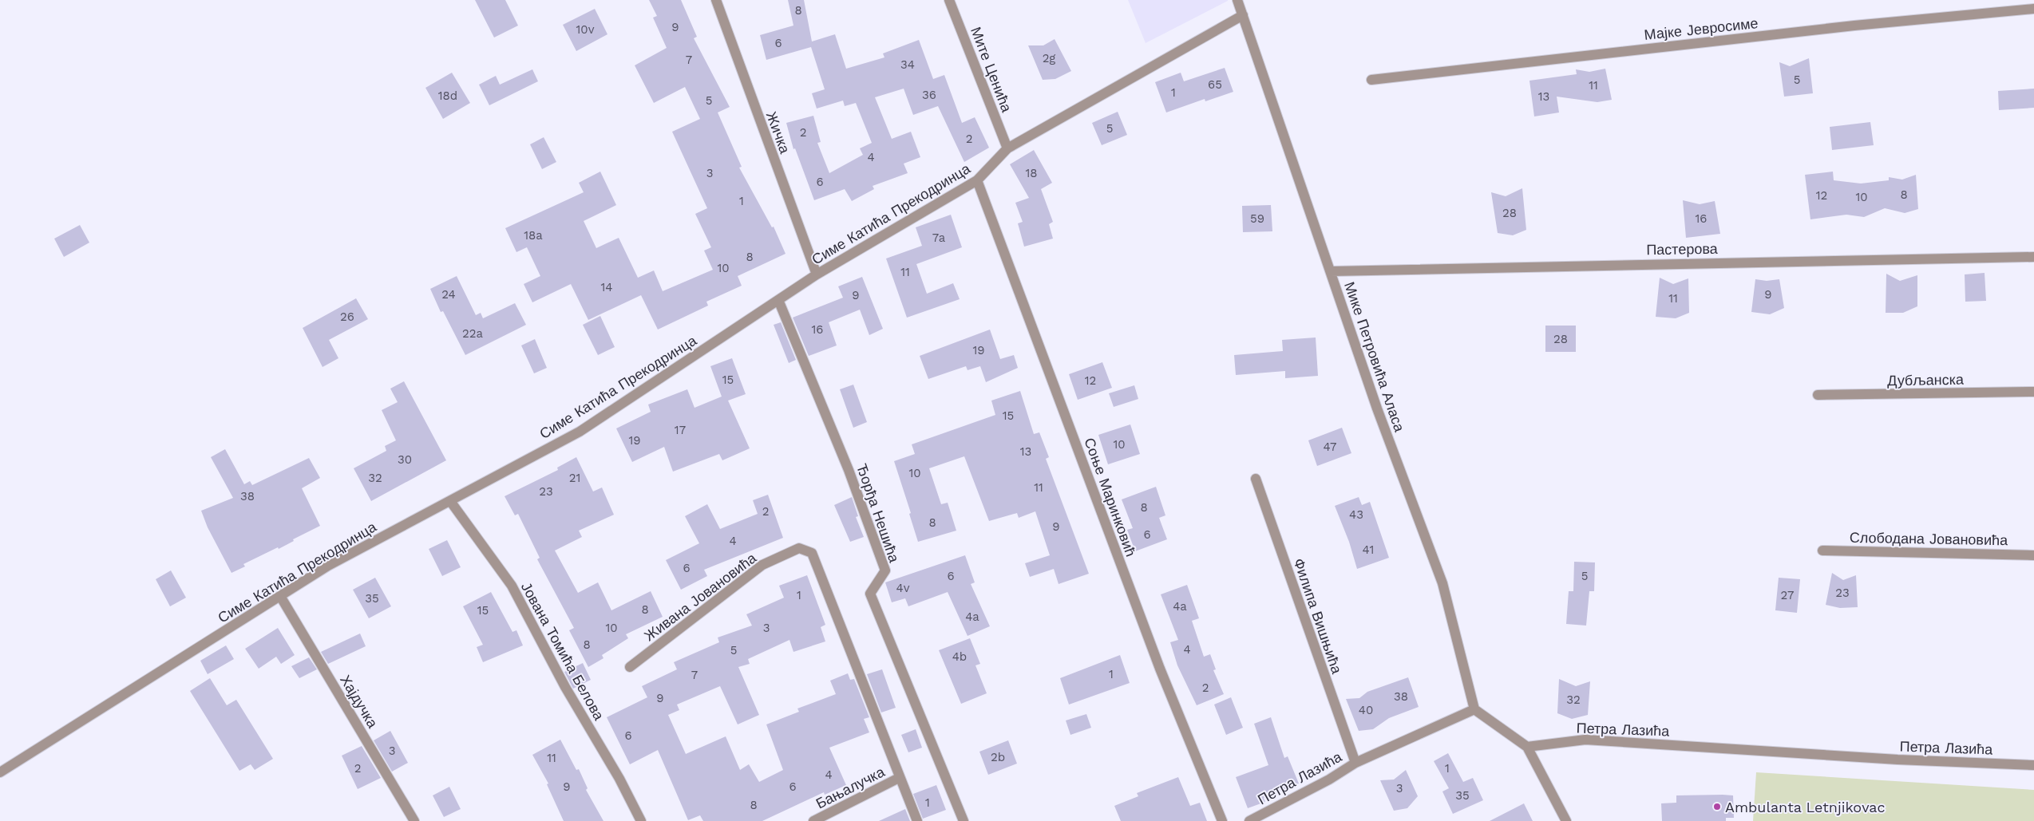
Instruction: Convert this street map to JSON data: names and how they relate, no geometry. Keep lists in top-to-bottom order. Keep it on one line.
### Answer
{"streets":{"street":["Мајке Јевросиме","Мите Ценића","Жичка","Симе Катића Прекодринца","Пастерова","Мике Петровића Аласа","Дубљанска","Соње Маринковић","Ђорђа Нешића","Слободана Јовановића","Живана Јовановића","Филипа Вишњића","Јована Томића Белова","Хајдучка","Петра Лазића","Бањалучка"]},"crossings":[["Мите Ценића","Симе Катића Прекодринца"],["Жичка","Симе Катића Прекодринца"],["Симе Катића Прекодринца","Мике Петровића Аласа"],["Симе Катића Прекодринца","Соње Маринковић"],["Симе Катића Прекодринца","Ђорђа Нешића"],["Симе Катића Прекодринца","Јована Томића Белова"],["Симе Катића Прекодринца","Хајдучка"],["Пастерова","Мике Петровића Аласа"],["Мике Петровића Аласа","Петра Лазића"],["Живана Јовановића","Бањалучка"],["Филипа Вишњића","Петра Лазића"]],"places":["Ambulanta Letnjikovac"],"house_numbers":["8","9","10v","6","2g","7","34","5","65","11","1","36","18d","13","5","5","2","2","4","3","18","6","8","12","10","1","28","59","16","18a","7a","8","10","11","14","24","9","9","11","26","16","22a","28","19","15","12","15","17","19","10","47","13","30","10","32","21","11","23","38","8","2","43","8","9","6","4","41","6","6","5","4v","23","1","27","35","4a","8","15","4a","10","3","8","4","5","4b","1","7","2","38","9","32","40","6","3","2b","11","2","1","4","9","6","3","35","1","8"]}
